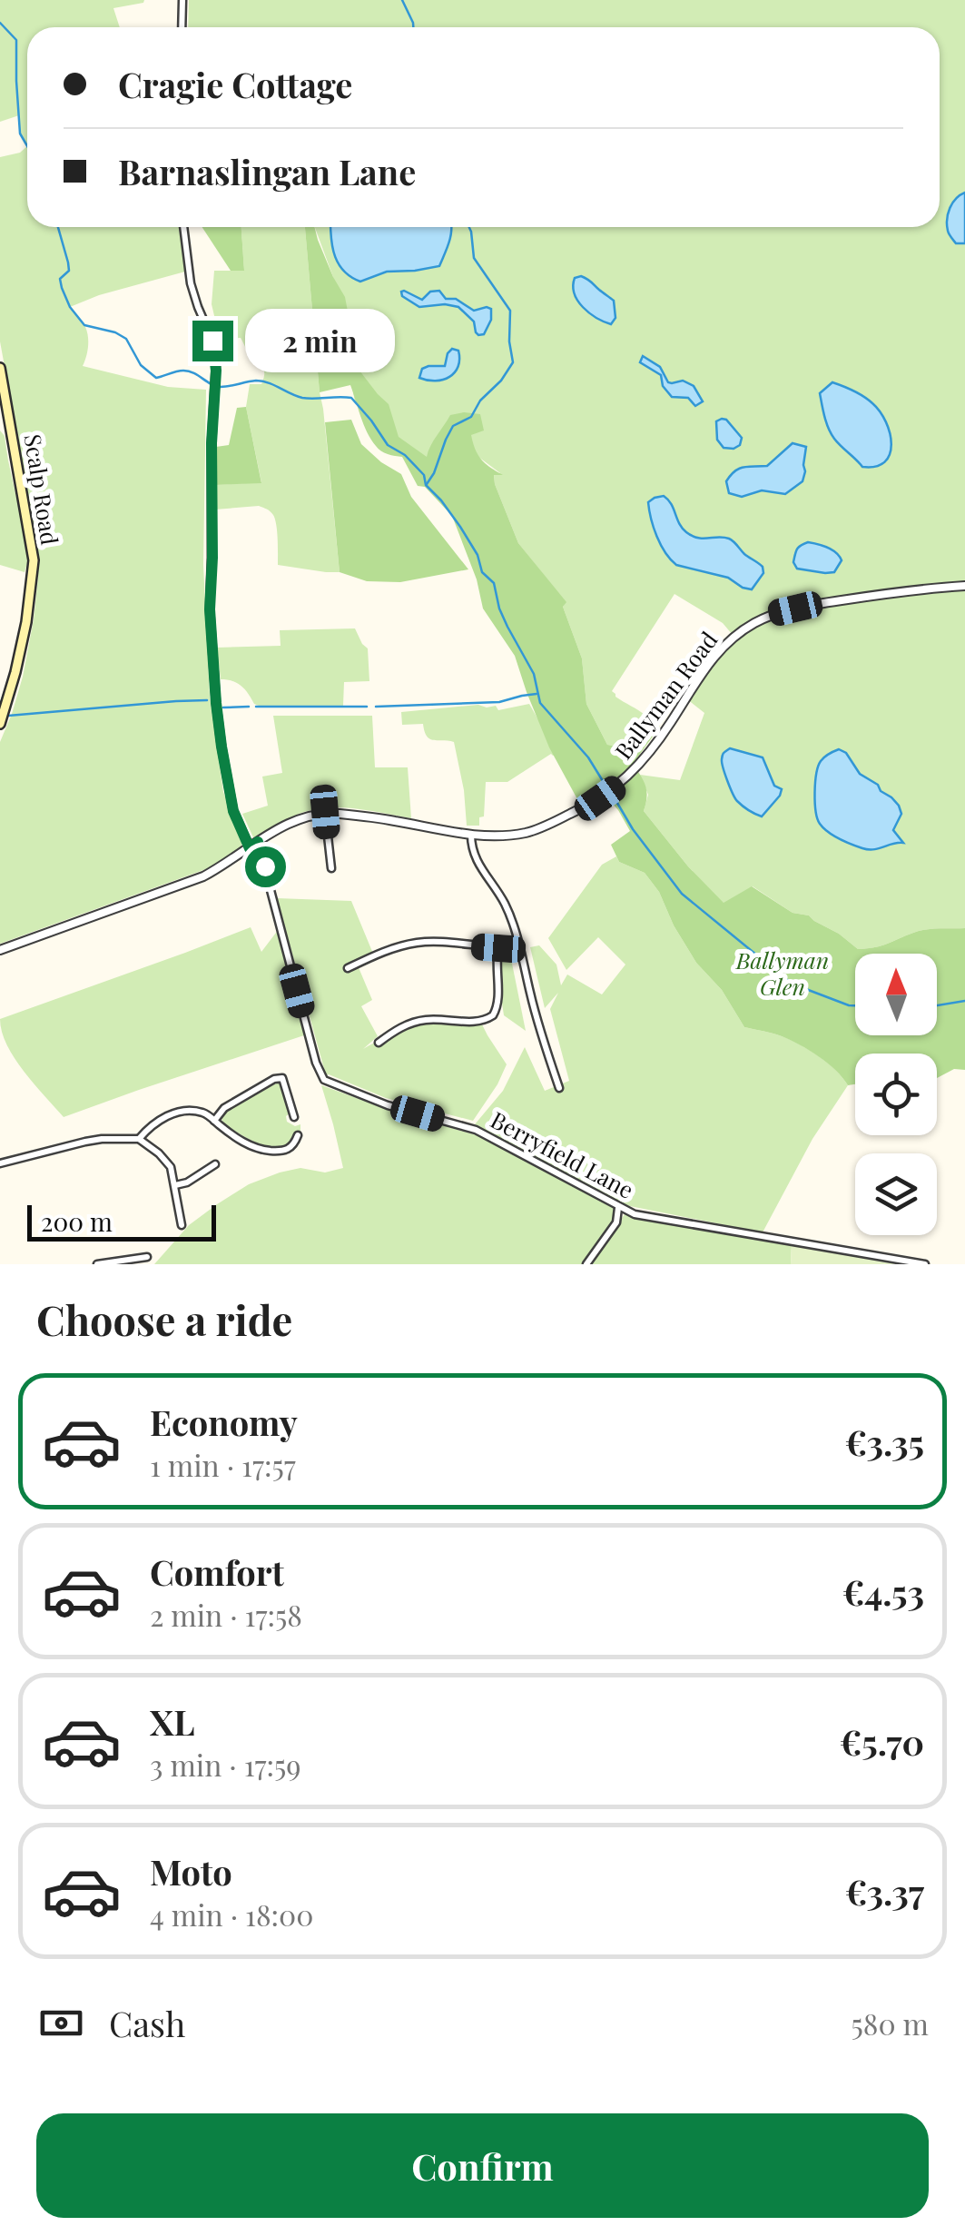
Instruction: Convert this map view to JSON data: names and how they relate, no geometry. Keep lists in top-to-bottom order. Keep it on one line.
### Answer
{"streets":{"main road":["Scalp Road"],"street":["Ballyman Road","Berryfield Lane"]},"crossings":[["Ballyman Road","Berryfield Lane"]],"parks":["Ballyman Glen"],"scale_bar":"200 m","north":"top","page":{"banner":["Cragie Cottage","Barnaslingan Lane"],"bubble":"2 min","scale":"200 m","heading":"Choose a ride","list":[{"name":"Economy","note":"1 min · 17:57","value":"€3.35"},{"name":"Comfort","note":"2 min · 17:58","value":"€4.53"},{"name":"XL","note":"3 min · 17:59","value":"€5.70"},{"name":"Moto","note":"4 min · 18:00","value":"€3.37"}],"pay":["Cash","580 m"],"buttons":"Confirm"}}
